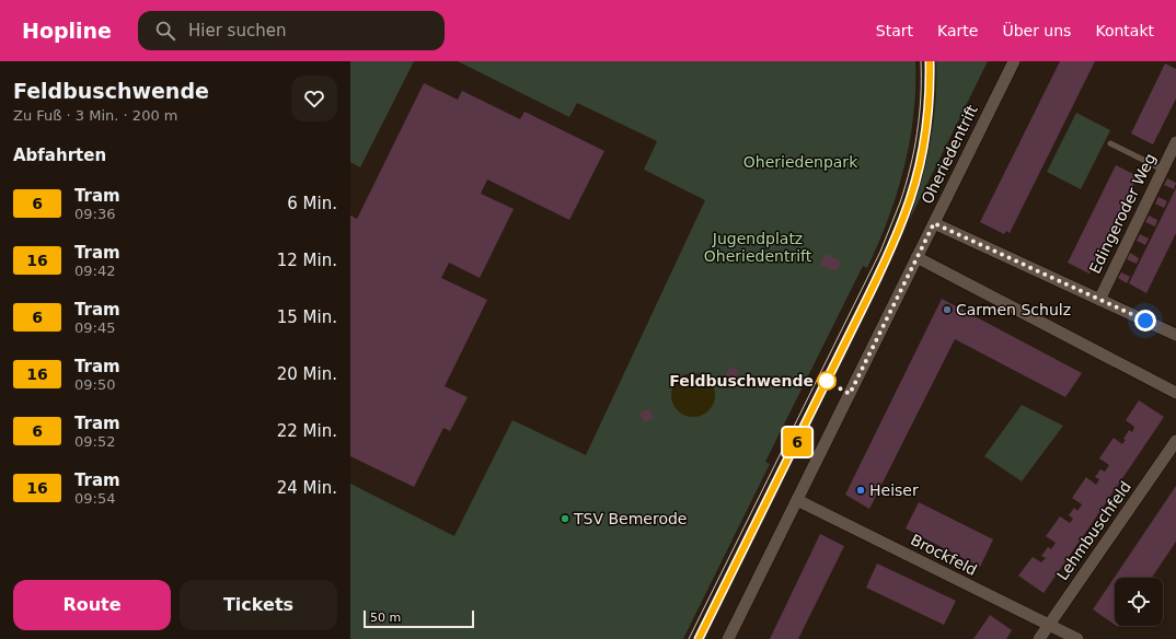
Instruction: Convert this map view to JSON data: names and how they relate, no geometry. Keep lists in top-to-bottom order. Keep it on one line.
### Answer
{"streets":{"street":["Oheriedentrift","Edingeroder Weg","Lehmbuschfeld","Brockfeld"]},"crossings":[["Oheriedentrift","Brockfeld"],["Lehmbuschfeld","Brockfeld"]],"parks":["Oheriedenpark","Jugendplatz Oheriedentrift"],"places":["Carmen Schulz","Feldbuschwende","Heiser","TSV Bemerode"],"lines":["tram line 6"],"scale_bar":"50 m","page":{"header":"Hopline","search":"Hier suchen","nav":["Start","Karte","Über uns","Kontakt"],"heading":[["Feldbuschwende","Zu Fuß · 3 Min. · 200 m"],"Abfahrten"],"on_map":"6","list":[{"mark":"6","name":"Tram","note":"09:36","value":"6 Min."},{"mark":"16","name":"Tram","note":"09:42","value":"12 Min."},{"mark":"6","name":"Tram","note":"09:45","value":"15 Min."},{"mark":"16","name":"Tram","note":"09:50","value":"20 Min."},{"mark":"6","name":"Tram","note":"09:52","value":"22 Min."},{"mark":"16","name":"Tram","note":"09:54","value":"24 Min."}],"buttons":["Route","Tickets"],"scale":"50 m"}}
